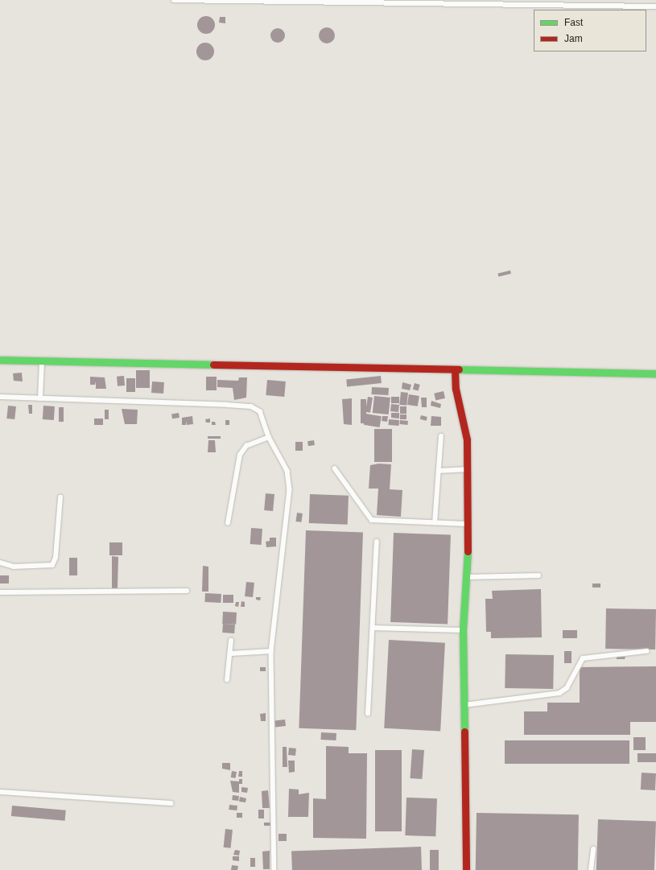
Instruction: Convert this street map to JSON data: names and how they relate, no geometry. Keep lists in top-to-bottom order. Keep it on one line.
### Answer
{"legend":["Fast","Jam"]}
